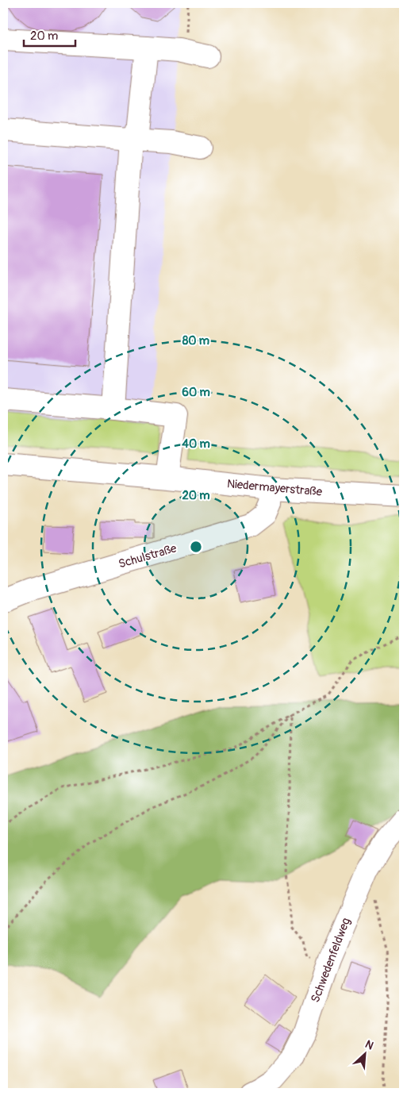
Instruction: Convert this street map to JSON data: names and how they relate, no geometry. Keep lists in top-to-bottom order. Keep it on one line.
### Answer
{"streets":{"main road":["Niedermayerstraße","Schulstraße","Schwedenfeldweg"]},"crossings":[["Niedermayerstraße","Schulstraße"]],"scale_bar":"20 m","north":"top right","rings":["80 m","60 m","40 m","20 m"]}
